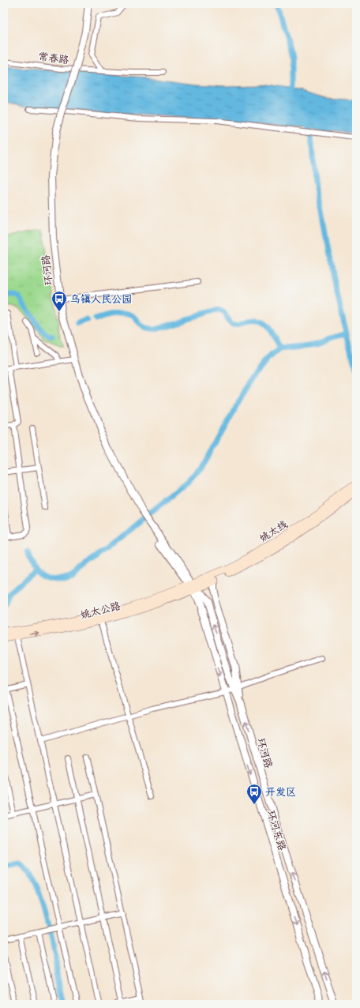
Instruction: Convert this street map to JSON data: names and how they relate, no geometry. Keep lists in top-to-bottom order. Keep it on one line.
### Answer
{"streets":{"main road":["姚太线","姚太公路"],"street":["常春路","环河路","环河东路"]},"crossings":[["环河路","姚太线"],["环河路","姚太公路"],["环河路","环河东路"],["姚太线","姚太公路"],["姚太线","环河东路"],["姚太公路","环河东路"]],"one_way":["环河路","环河东路"],"places":{"bus stop":["乌镇人民公园","开发区"]}}
